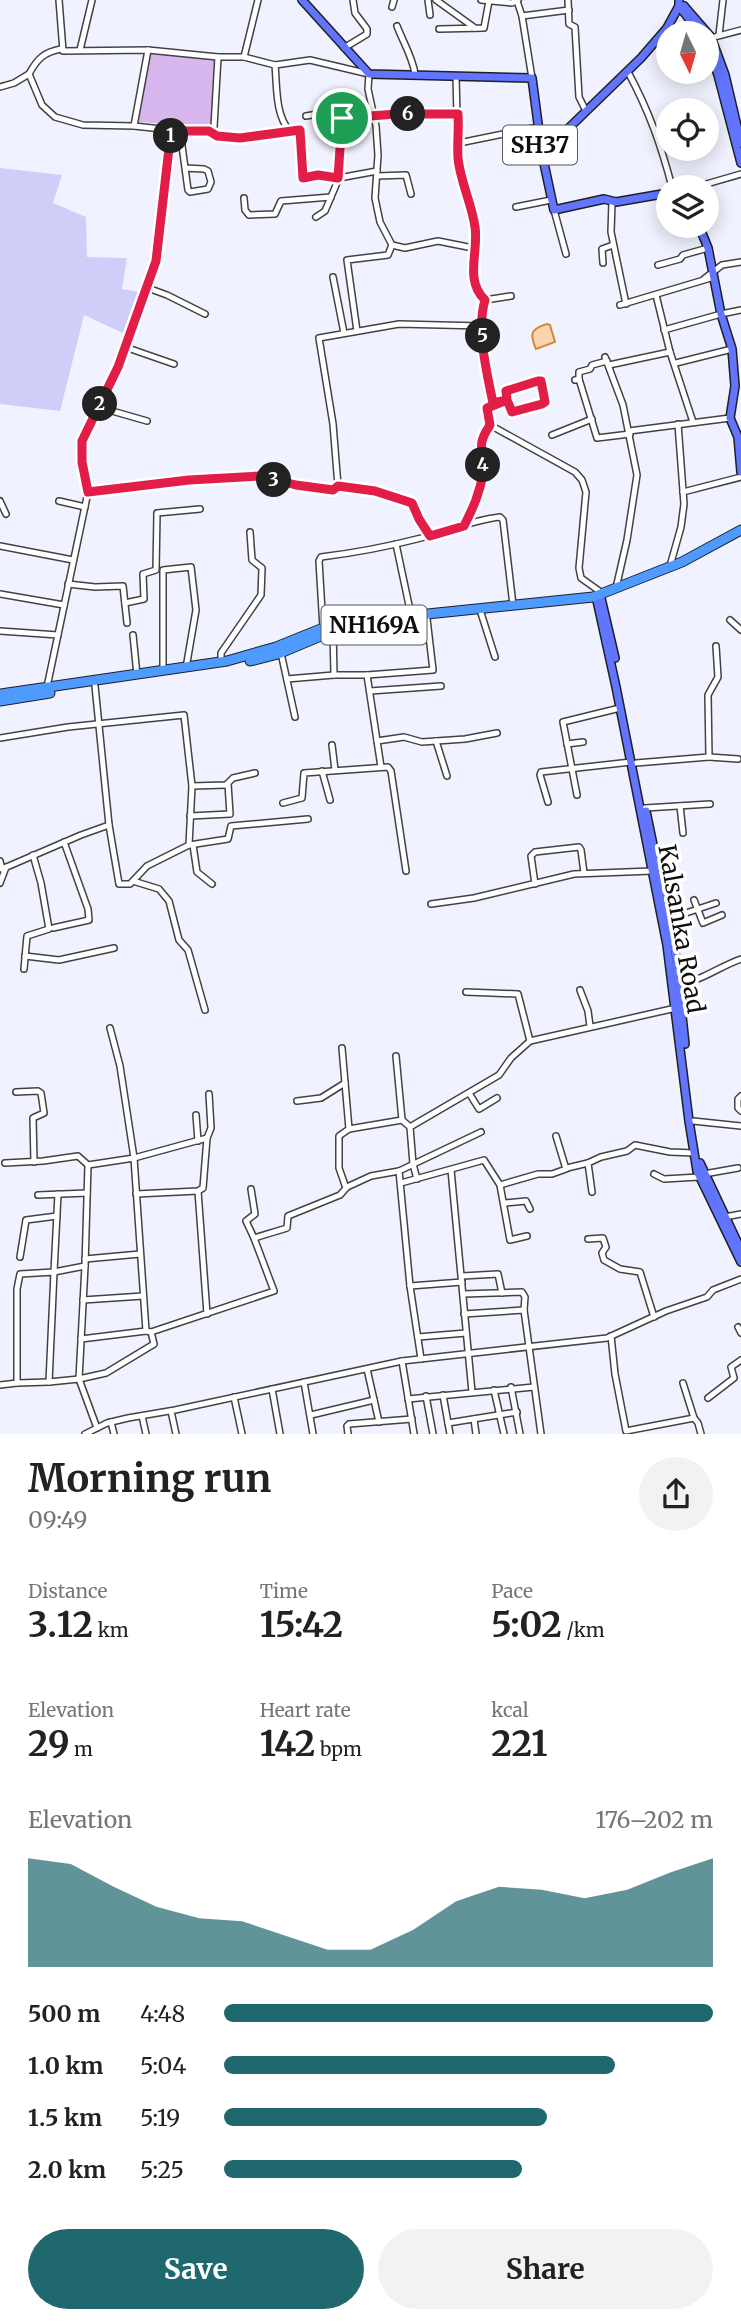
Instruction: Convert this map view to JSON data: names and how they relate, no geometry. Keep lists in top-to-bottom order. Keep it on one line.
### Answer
{"streets":{"highway":["NH169A"],"main road":["SH37","Kalsanka Road"]},"crossings":[["NH169A","Kalsanka Road"]],"north":"bottom","page":{"pins":["6","1","5","2","4","3"],"heading":["Morning run","09:49"],"stats":[["Distance","3.12 km"],["Time","15:42"],["Pace","5:02 /km"],["Elevation","29 m"],["Heart rate","142 bpm"],["kcal","221"]],"chart":["Elevation","176–202 m"],"list":[{"name":"500 m","note":"4:48"},{"name":"1.0 km","note":"5:04"},{"name":"1.5 km","note":"5:19"},{"name":"2.0 km","note":"5:25"}],"buttons":["Save","Share"]}}
